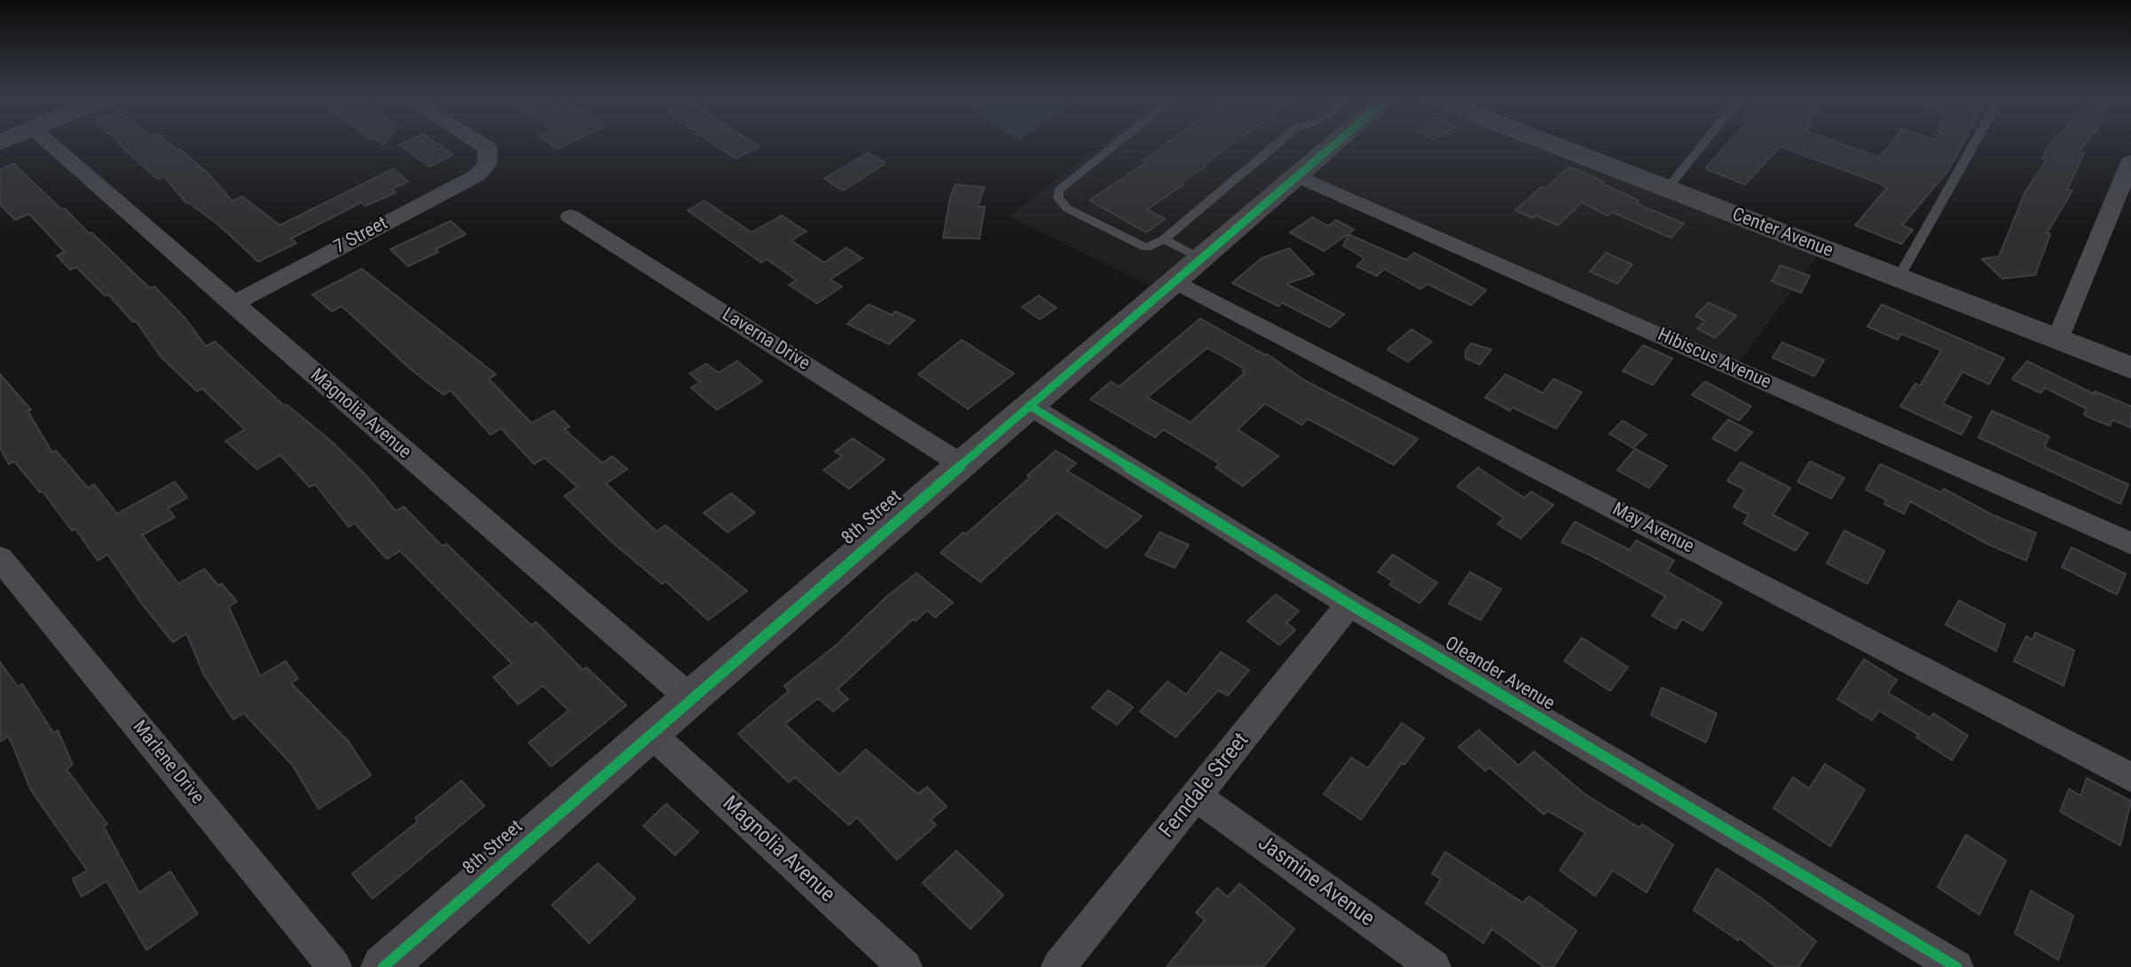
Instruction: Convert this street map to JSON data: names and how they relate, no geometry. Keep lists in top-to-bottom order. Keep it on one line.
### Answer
{"streets":{"street":["Center Avenue","7 Street","Laverna Drive","Hibiscus Avenue","Magnolia Avenue","8th Street","May Avenue","Oleander Avenue","Marlene Drive","Ferndale Street","Jasmine Avenue"]},"crossings":[["7 Street","Magnolia Avenue"],["Laverna Drive","8th Street"],["Hibiscus Avenue","8th Street"],["Magnolia Avenue","8th Street"],["8th Street","May Avenue"],["8th Street","Oleander Avenue"],["Oleander Avenue","Ferndale Street"],["Ferndale Street","Jasmine Avenue"]]}
